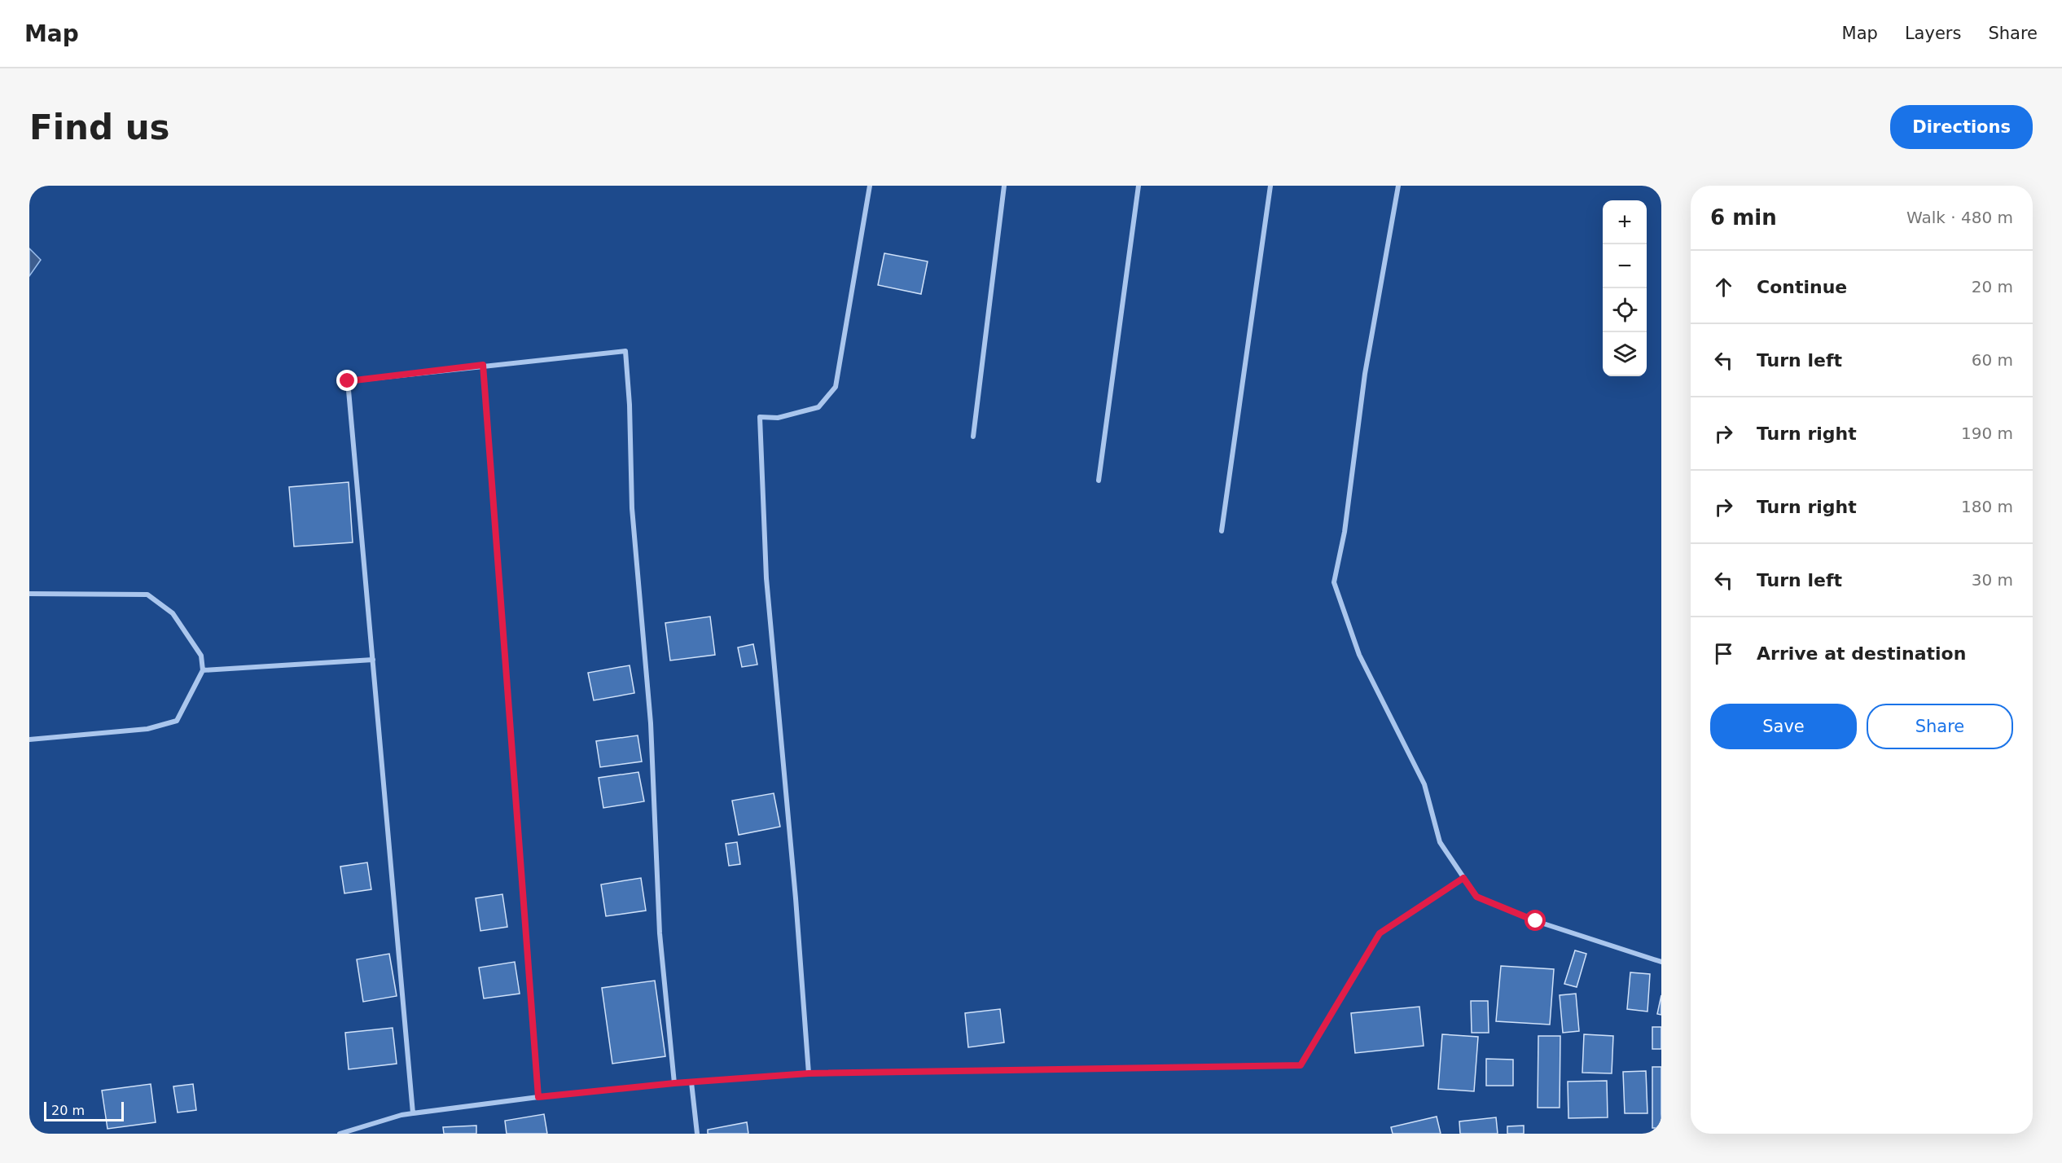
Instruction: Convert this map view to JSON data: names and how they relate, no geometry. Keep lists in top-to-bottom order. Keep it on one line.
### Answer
{"scale_bar":"20 m","page":{"header":"Map","nav":["Map","Layers","Share"],"buttons":["Directions",["Save","Share"]],"title":"Find us","heading":["6 min","Walk · 480 m"],"map_buttons":["+","−"],"list":[["Continue","20 m"],["Turn left","60 m"],["Turn right","190 m"],["Turn right","180 m"],["Turn left","30 m"],"Arrive at destination"],"scale":"20 m"}}
